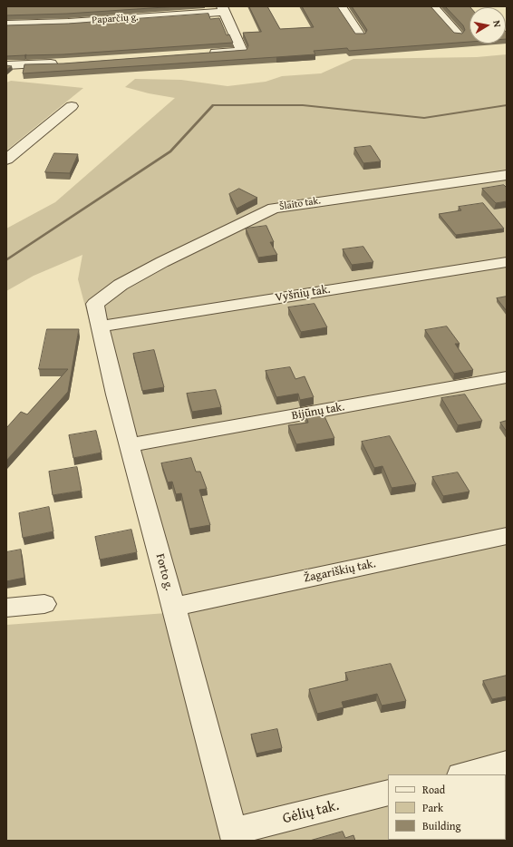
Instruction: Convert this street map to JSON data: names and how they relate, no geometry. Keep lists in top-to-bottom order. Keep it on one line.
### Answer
{"streets":{"street":["Paparčių g.","Šlaito tak.","Vyšnių tak.","Bijūnų tak.","Žagariškių tak.","Forto g.","Gėlių tak."]},"crossings":[["Šlaito tak.","Forto g."],["Vyšnių tak.","Forto g."],["Bijūnų tak.","Forto g."],["Žagariškių tak.","Forto g."],["Forto g.","Gėlių tak."]],"legend":["Road","Park","Building"],"north":"right"}
